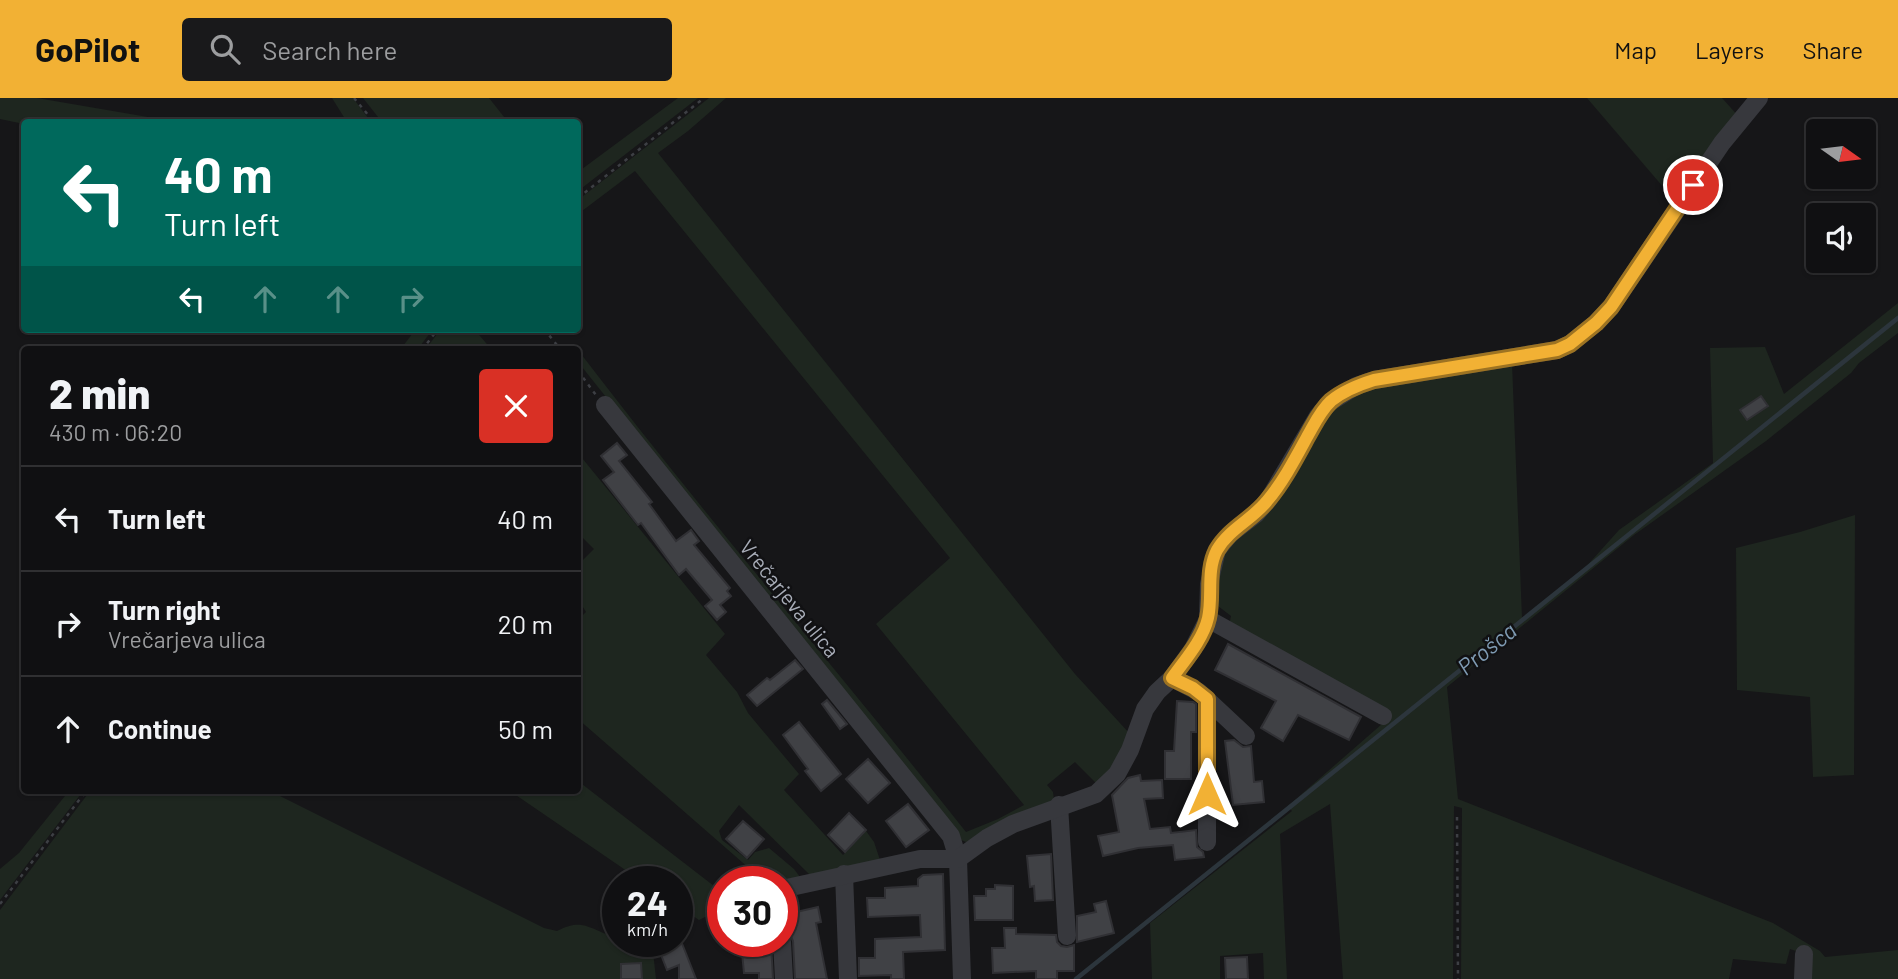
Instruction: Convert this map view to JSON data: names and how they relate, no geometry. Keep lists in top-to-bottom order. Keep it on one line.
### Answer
{"streets":{"street":["Vrečarjeva ulica"]},"water":["Prošca"],"north":"right","page":{"header":"GoPilot","search":"Search here","nav":["Map","Layers","Share"],"turn":["40 m","Turn left"],"heading":["2 min","430 m · 06:20"],"list":[{"name":"Turn left","value":"40 m"},{"name":"Turn right","note":"Vrečarjeva ulica","value":"20 m"},{"name":"Continue","value":"50 m"}],"speed":"24 km/h","limit":"30"}}
